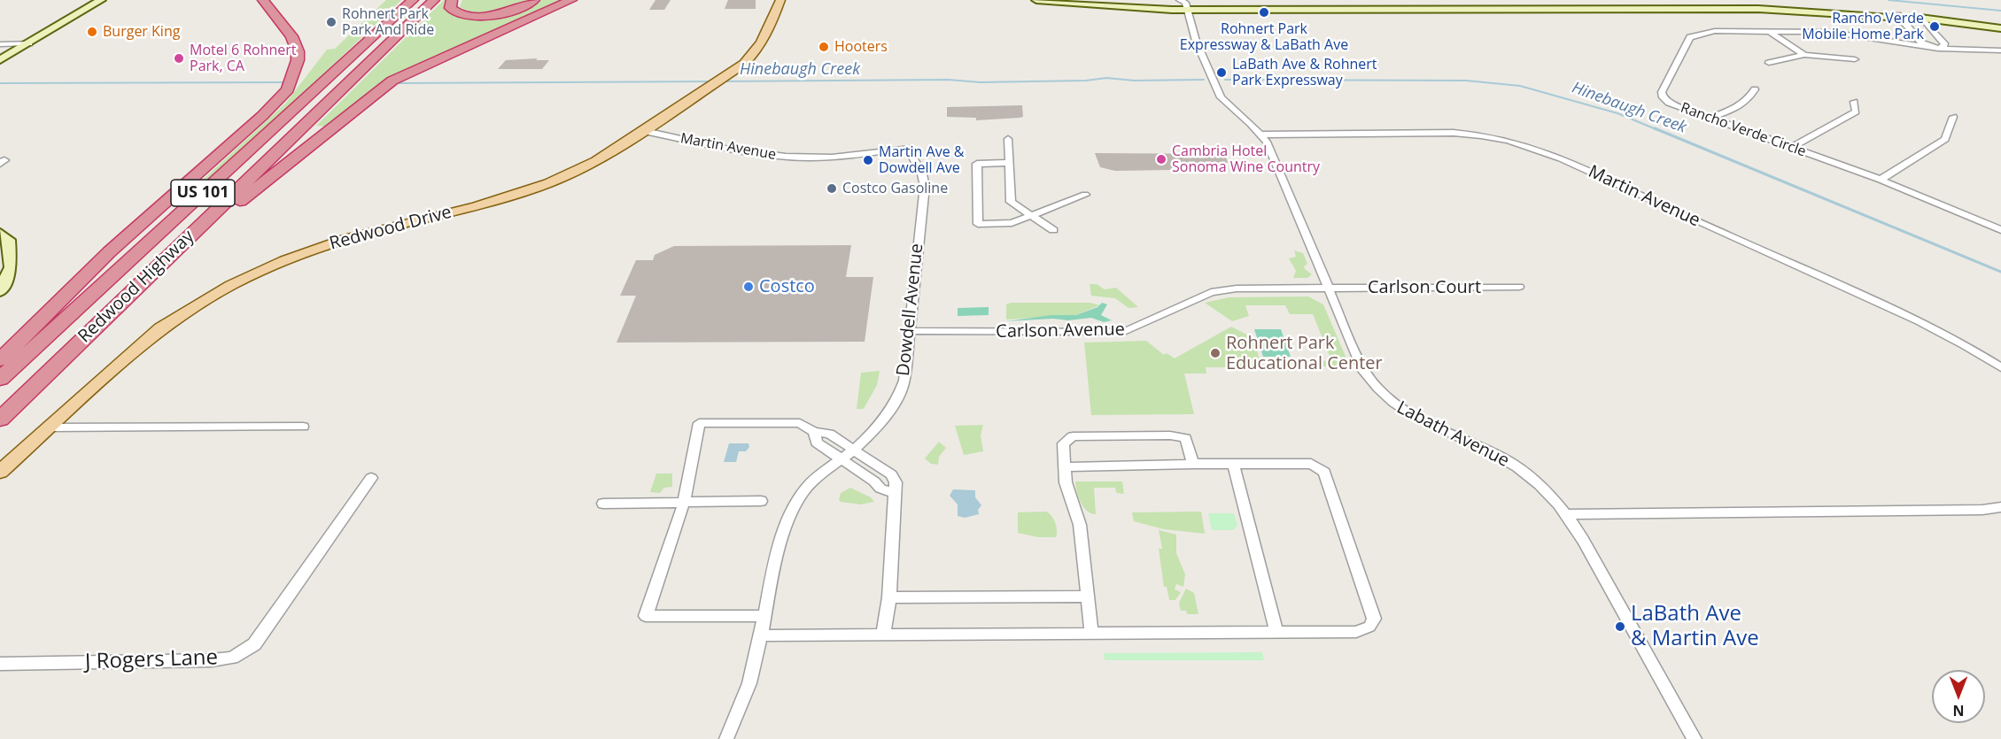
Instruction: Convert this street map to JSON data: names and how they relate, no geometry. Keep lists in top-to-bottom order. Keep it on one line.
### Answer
{"streets":{"highway":["US 101","Redwood Highway"],"main road":["Redwood Drive"],"street":["Rancho Verde Circle","Martin Avenue","Carlson Court","Dowdell Avenue","Carlson Avenue","Labath Avenue","J Rogers Lane"]},"crossings":[["Martin Avenue","Redwood Drive"],["Martin Avenue","Dowdell Avenue"],["Martin Avenue","Labath Avenue"],["Carlson Court","Carlson Avenue"],["Carlson Court","Labath Avenue"],["Dowdell Avenue","Carlson Avenue"],["Carlson Avenue","Labath Avenue"]],"water":["Hinebaugh Creek"],"places":["Rohnert Park Expressway & LaBath Ave","Rohnert Park Park And Ride","Rancho Verde Mobile Home Park","Burger King","Hooters","Motel 6 Rohnert Park, CA","LaBath Ave & Rohnert Park Expressway","Cambria Hotel Sonoma Wine Country","Martin Ave & Dowdell Ave","Costco Gasoline","Costco","Rohnert Park Educational Center","LaBath Ave & Martin Ave"],"north":"bottom"}
